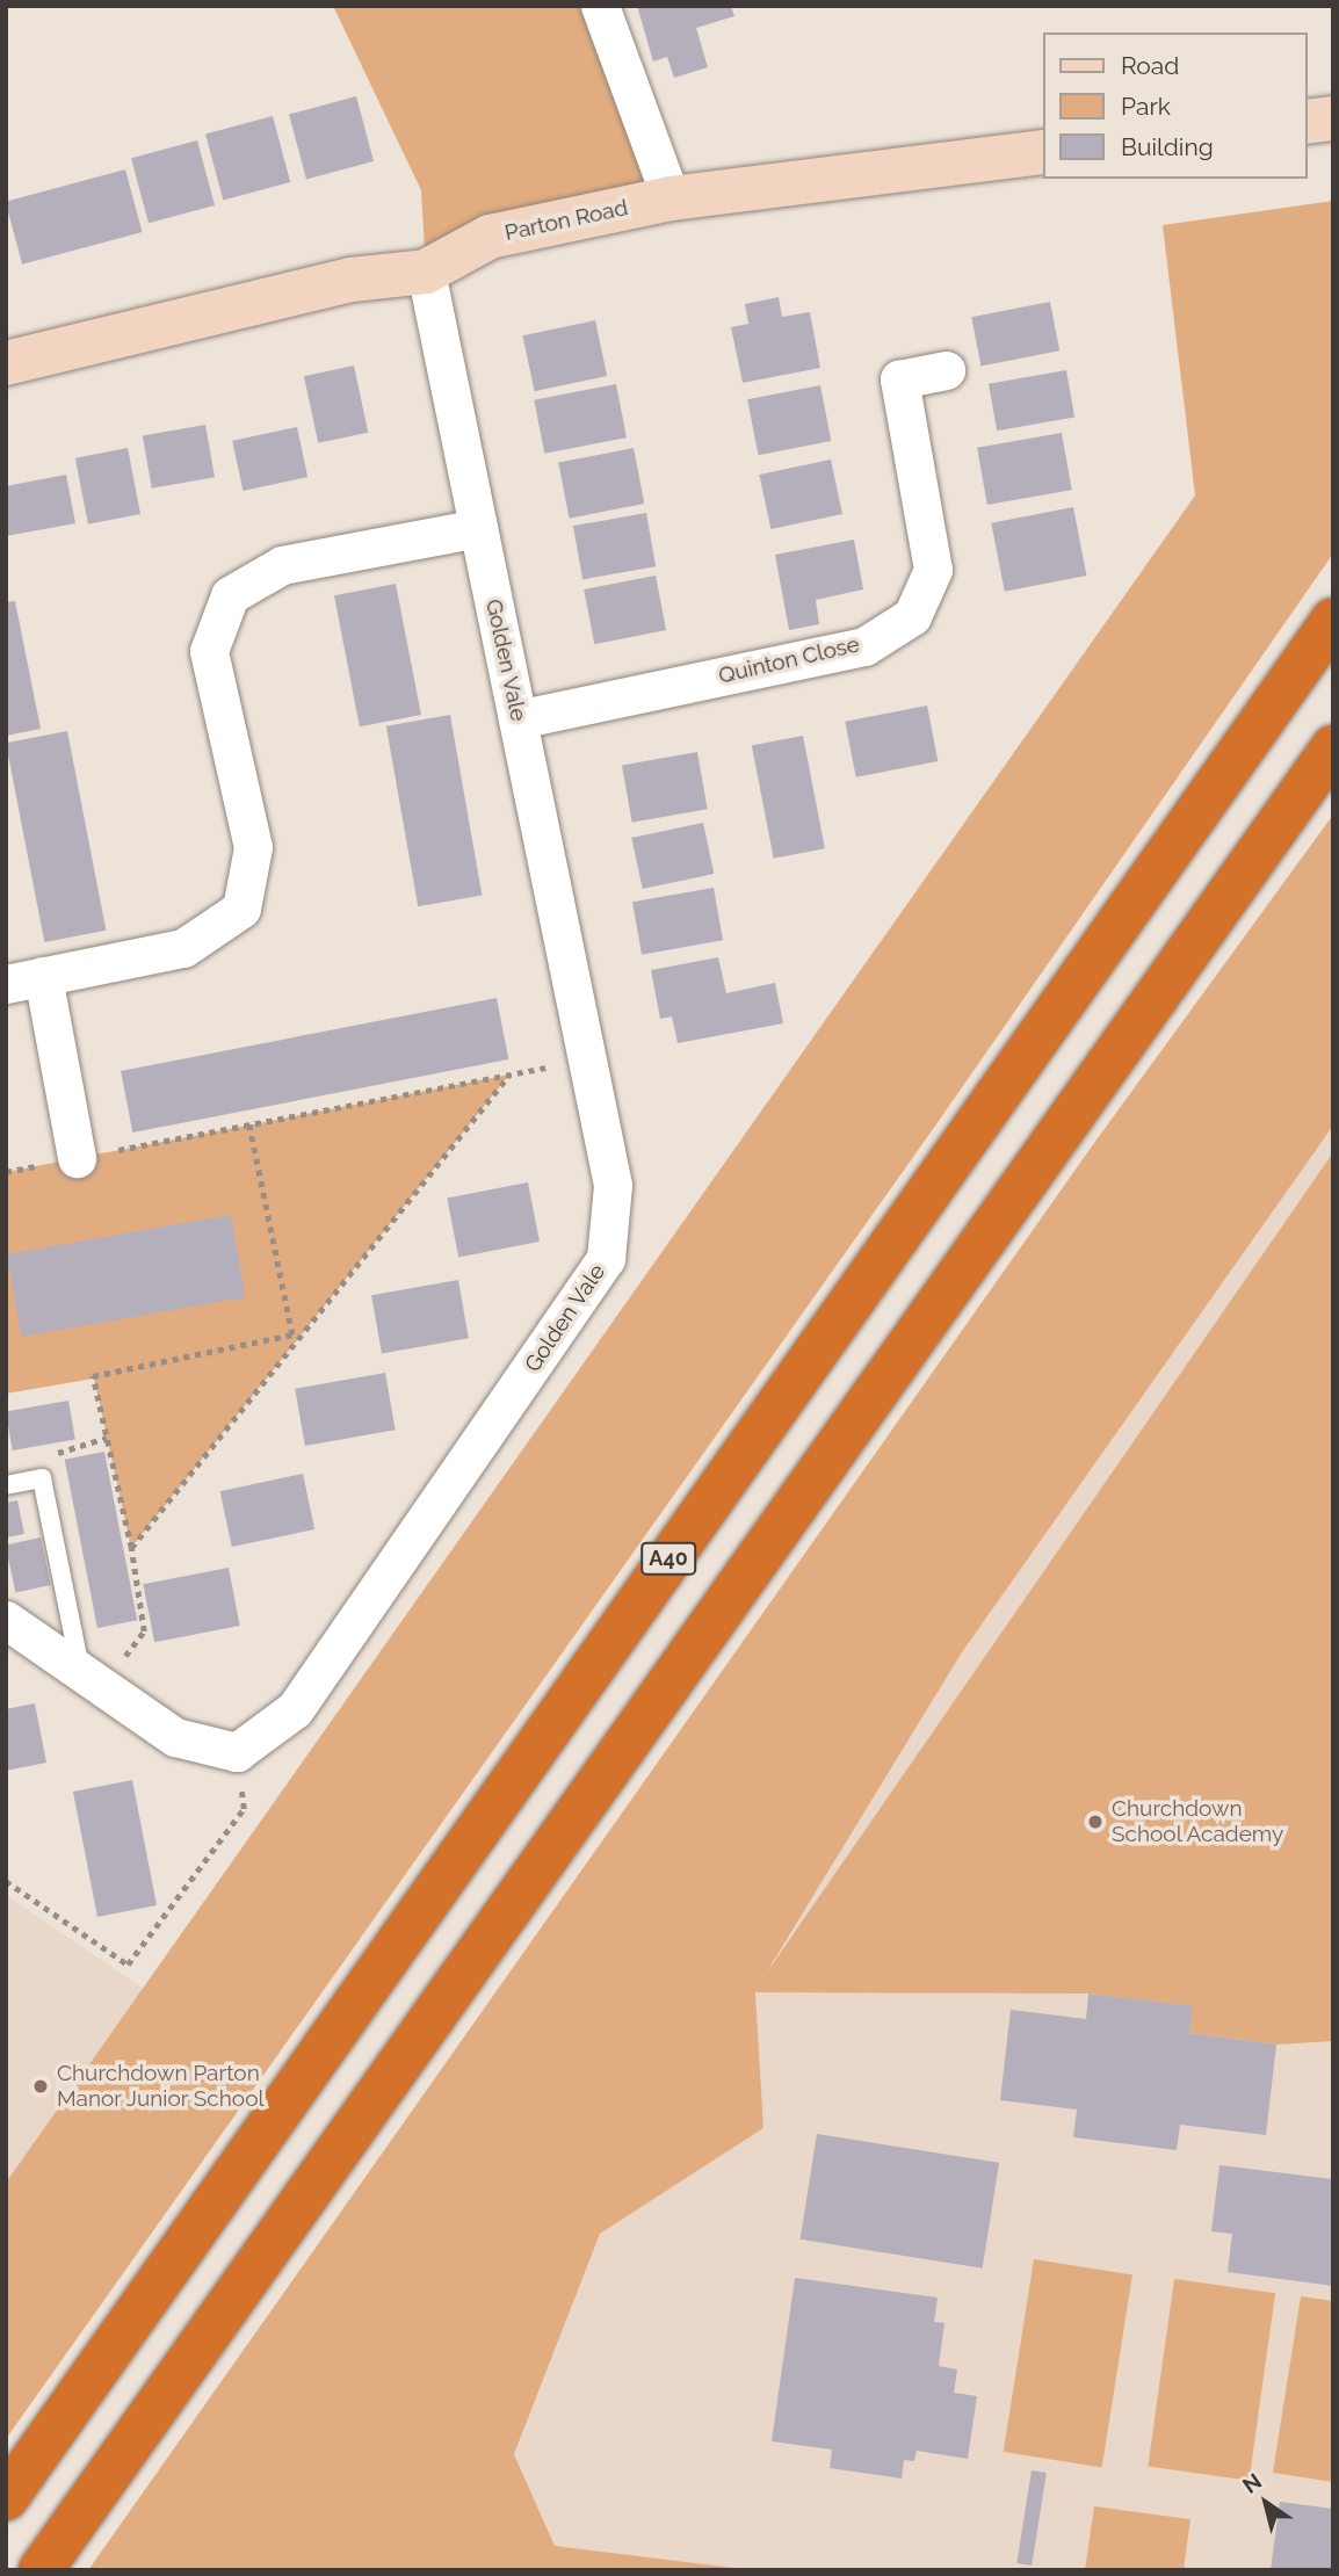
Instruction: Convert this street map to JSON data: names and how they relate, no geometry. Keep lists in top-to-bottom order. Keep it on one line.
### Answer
{"streets":{"highway":["A40"],"street":["Parton Road","Golden Vale","Quinton Close"]},"crossings":[["Parton Road","Golden Vale"],["Golden Vale","Quinton Close"]],"places":["Churchdown School Academy","Churchdown Parton Manor Junior School"],"legend":["Road","Park","Building"],"north":"top left"}
